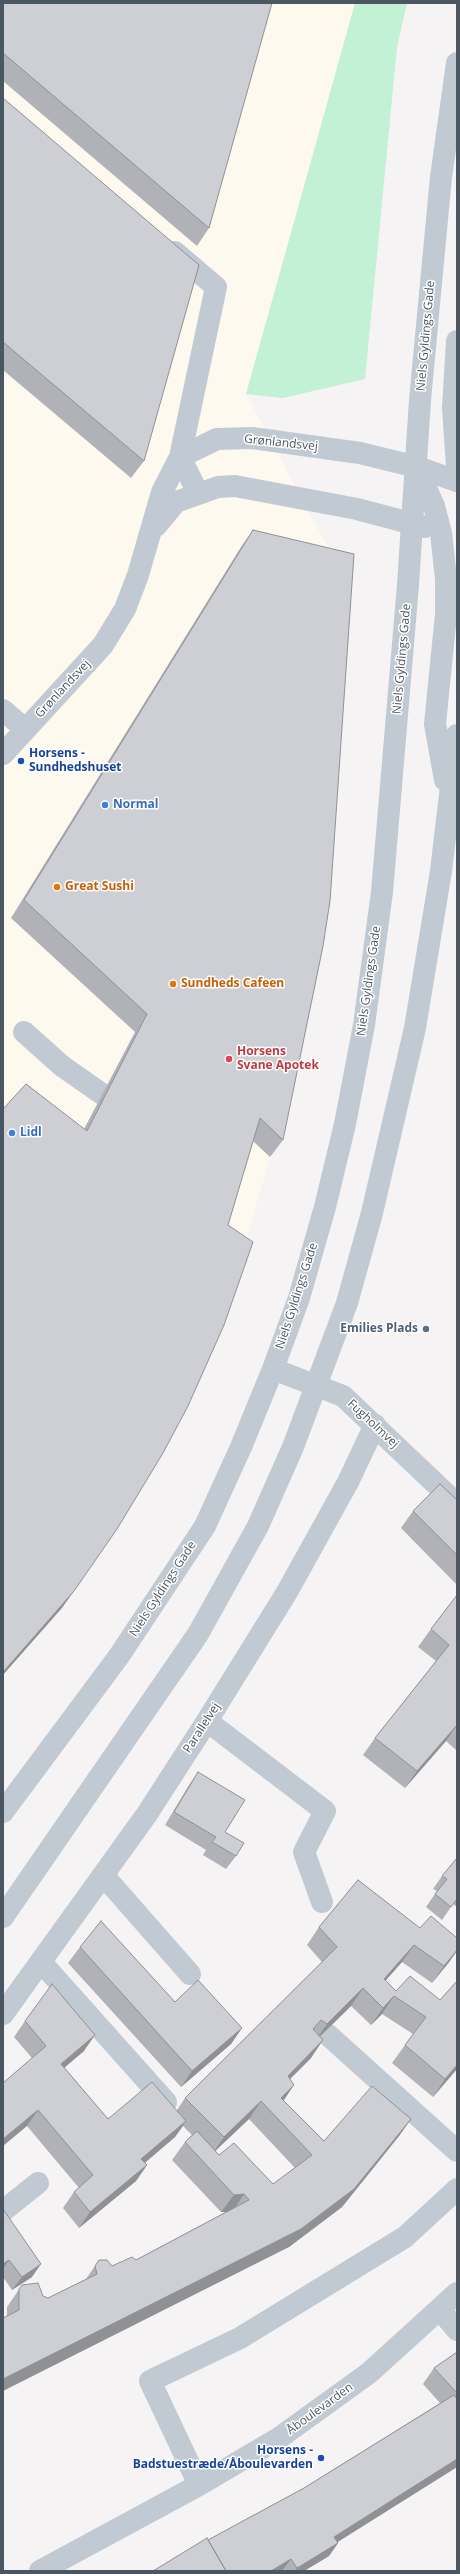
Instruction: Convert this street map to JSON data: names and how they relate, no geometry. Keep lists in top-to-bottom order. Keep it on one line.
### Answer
{"streets":{"street":["Niels Gyldings Gade","Grønlandsvej","Fugholmvej","Parallelvej","Åboulevarden"]},"crossings":[["Niels Gyldings Gade","Grønlandsvej"],["Niels Gyldings Gade","Fugholmvej"],["Fugholmvej","Parallelvej"]],"places":["Horsens - Sundhedshuset","Normal","Great Sushi","Sundheds Cafeen","Horsens Svane Apotek","Lidl","Emilies Plads","Horsens - Badstuestræde/Åboulevarden"]}
